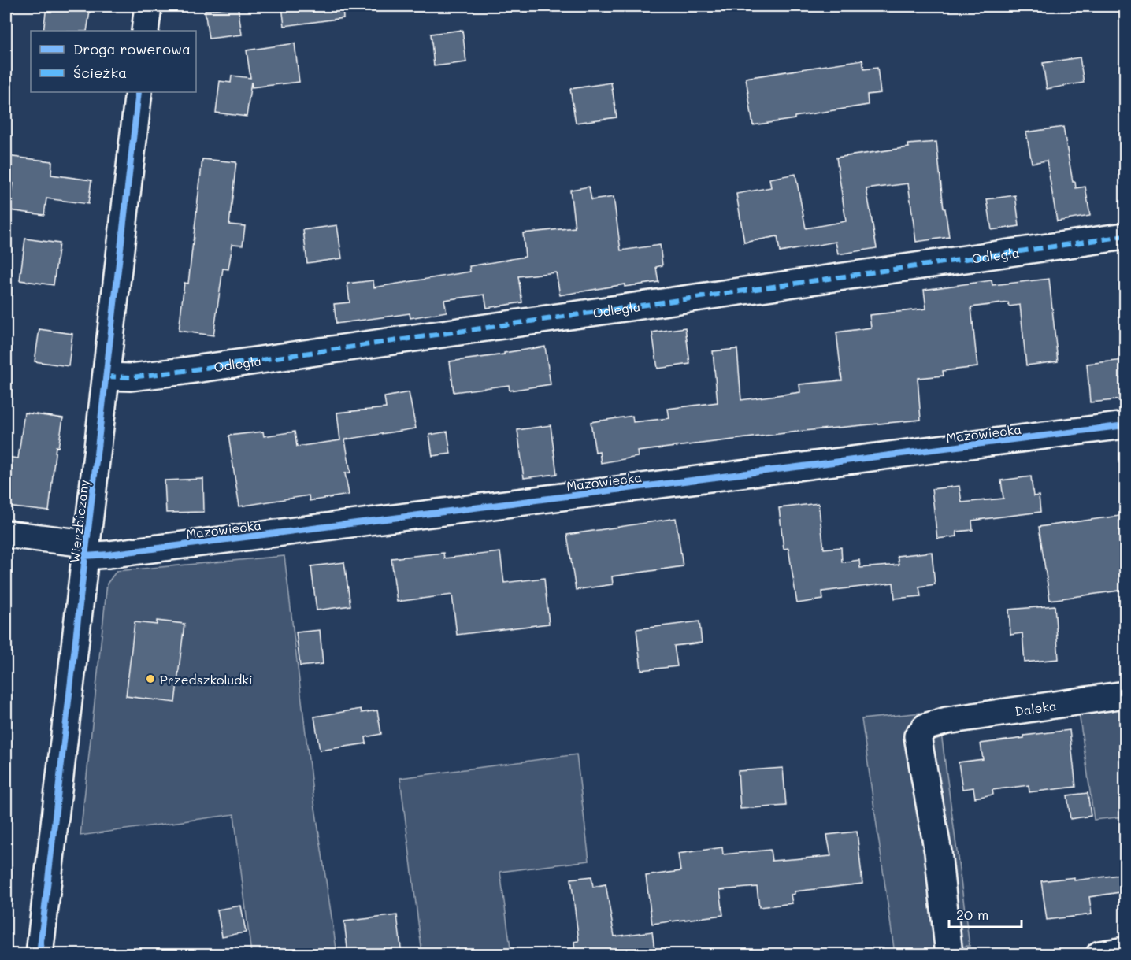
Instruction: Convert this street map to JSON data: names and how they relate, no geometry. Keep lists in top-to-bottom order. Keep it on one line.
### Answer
{"streets":{"street":["Odległa","Mazowiecka","Wierzbiczany","Daleka"]},"crossings":[["Odległa","Wierzbiczany"],["Mazowiecka","Wierzbiczany"]],"places":["Przedszkoludki"],"legend":["Droga rowerowa","Ścieżka"],"scale_bar":"20 m"}
